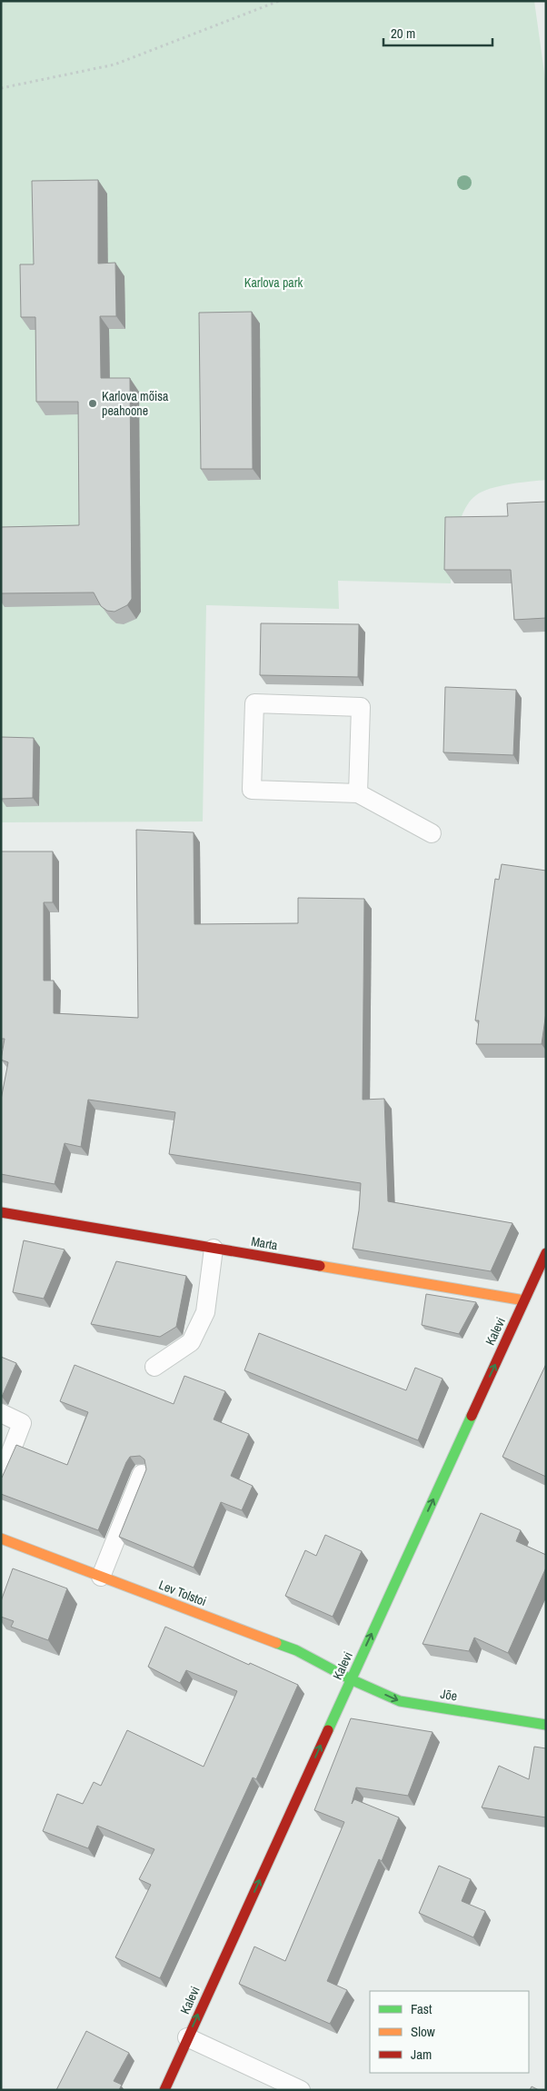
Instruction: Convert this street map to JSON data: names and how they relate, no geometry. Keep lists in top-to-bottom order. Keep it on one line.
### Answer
{"streets":{"street":["Marta","Kalevi","Lev Tolstoi","Jõe"]},"crossings":[["Marta","Kalevi"],["Kalevi","Lev Tolstoi"],["Kalevi","Jõe"],["Lev Tolstoi","Jõe"]],"one_way":["Kalevi","Jõe"],"parks":["Karlova park"],"places":["Karlova mõisa peahoone"],"legend":["Fast","Slow","Jam"],"scale_bar":"20 m"}
